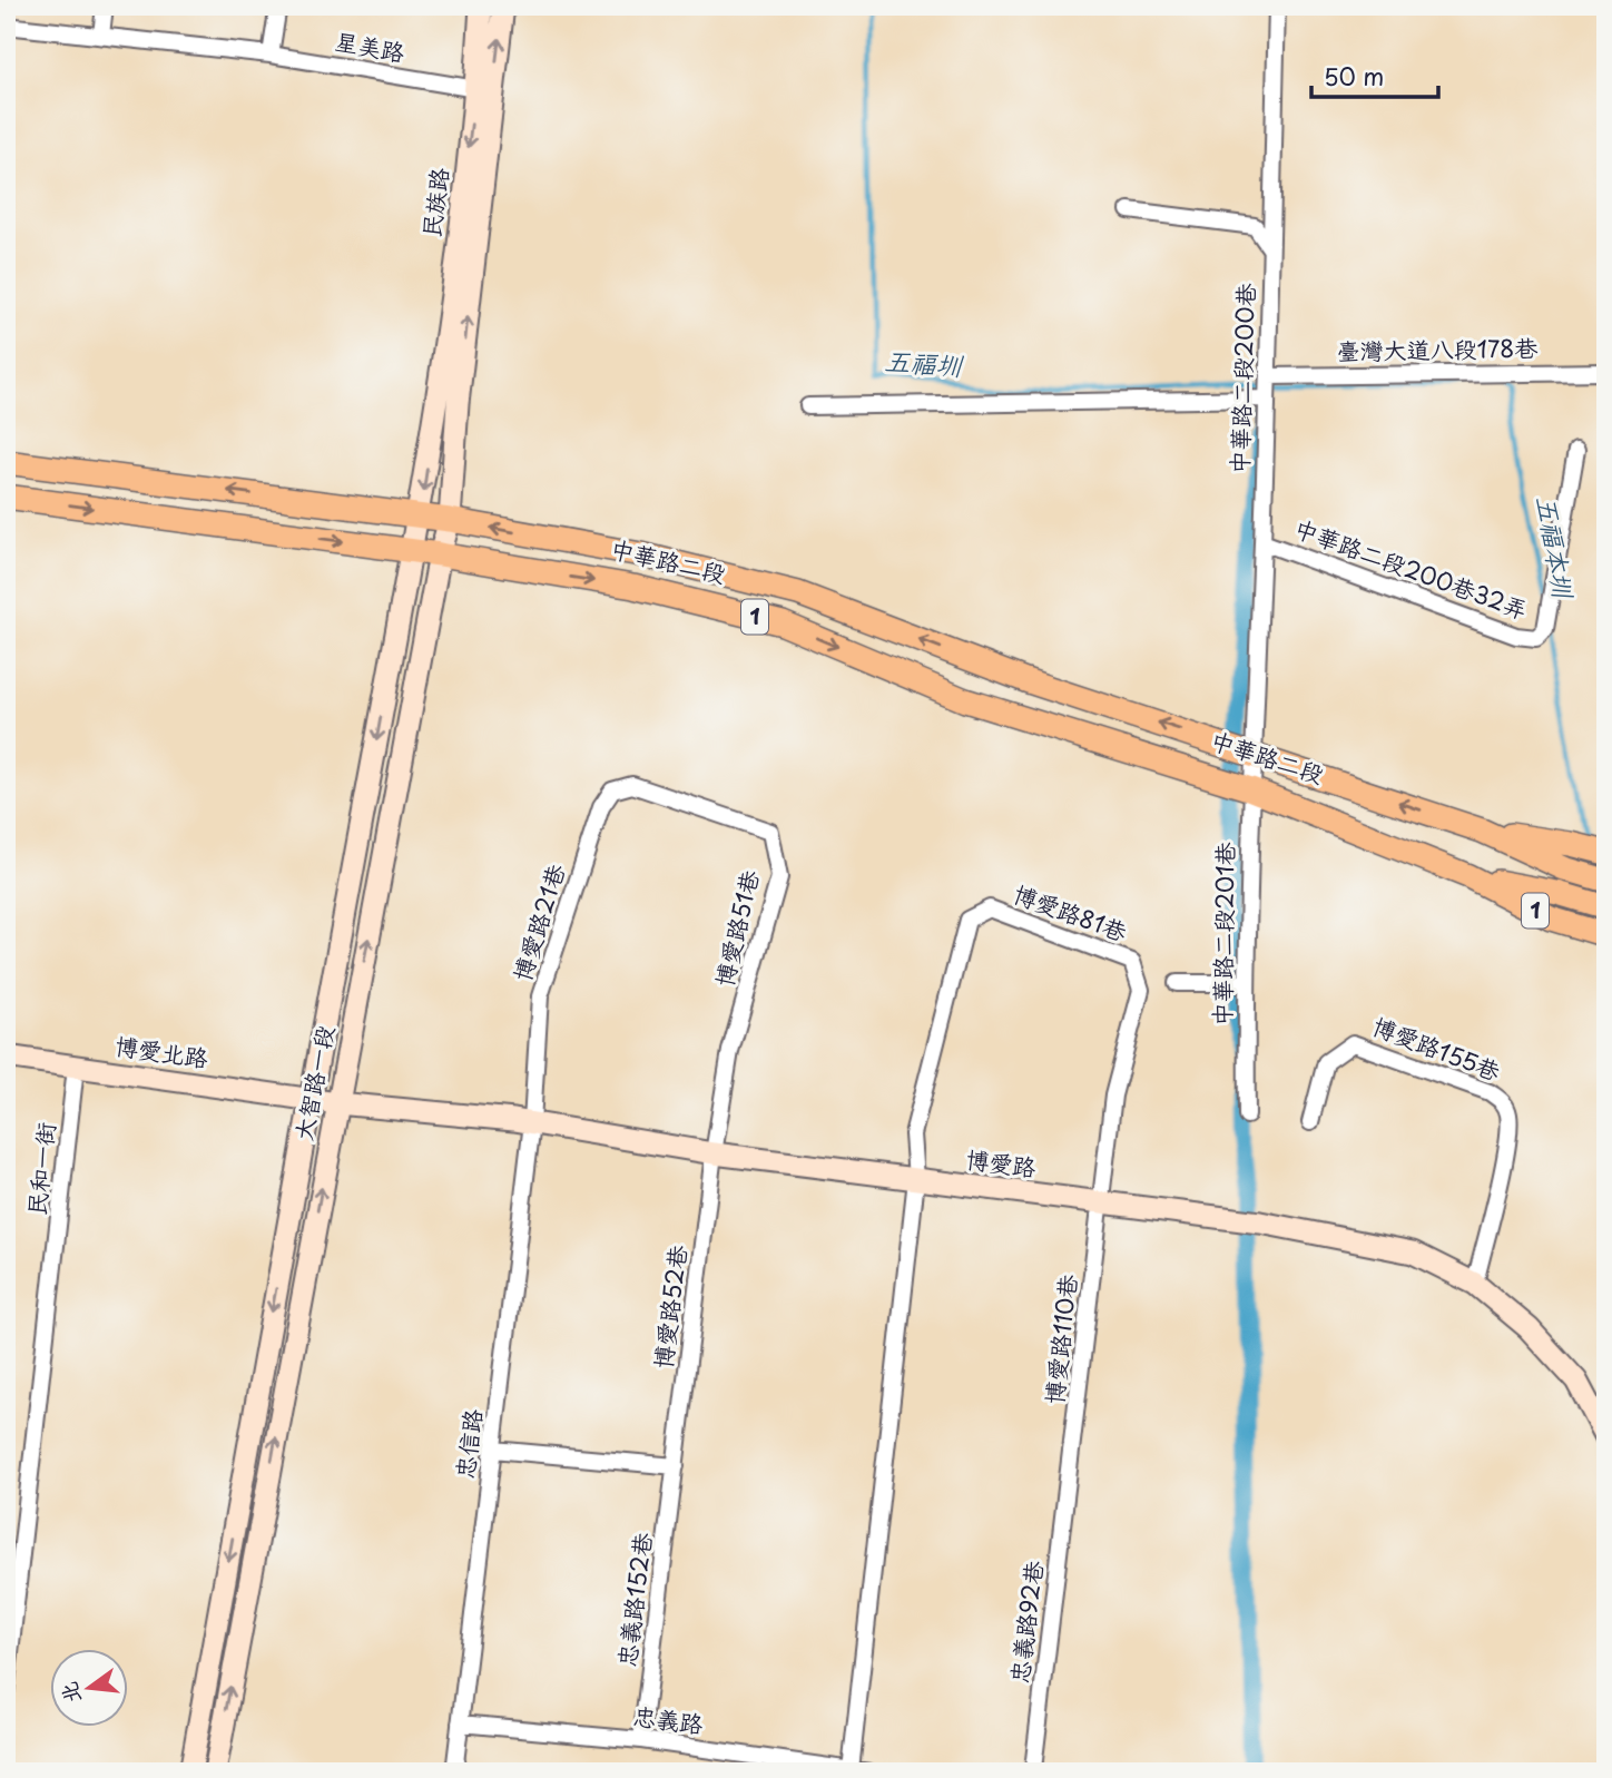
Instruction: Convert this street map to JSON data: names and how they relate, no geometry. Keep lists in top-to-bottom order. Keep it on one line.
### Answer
{"streets":{"main road":["中華路二段","1"],"street":["星美路","民族路","臺灣大道八段178巷","中華路二段200巷","中華路二段200巷32弄","博愛路81巷","博愛路21巷","博愛路51巷","中華路二段201巷","博愛路155巷","博愛北路","大智路一段","博愛路","民和一街","博愛路52巷","博愛路110巷","忠信路","忠義路152巷","忠義路92巷","忠義路"]},"crossings":[["星美路","民族路"],["民族路","大智路一段"],["臺灣大道八段178巷","中華路二段200巷"],["中華路二段200巷","中華路二段"],["中華路二段200巷","中華路二段200巷32弄"],["中華路二段200巷","中華路二段201巷"],["中華路二段","中華路二段201巷"],["中華路二段","大智路一段"],["博愛路81巷","博愛路"],["博愛路81巷","博愛路110巷"],["博愛路21巷","博愛路51巷"],["博愛路21巷","博愛路"],["博愛路21巷","忠信路"],["博愛路51巷","博愛路"],["博愛路51巷","博愛路52巷"],["博愛路155巷","博愛路"],["博愛北路","大智路一段"],["博愛北路","博愛路"],["博愛北路","民和一街"],["大智路一段","博愛路"],["博愛路","博愛路52巷"],["博愛路","博愛路110巷"],["博愛路","忠信路"],["博愛路52巷","忠義路152巷"],["博愛路110巷","忠義路92巷"],["忠信路","忠義路"],["忠義路152巷","忠義路"]],"water":["五福圳","五福本圳"],"scale_bar":"50 m","north":"left"}
